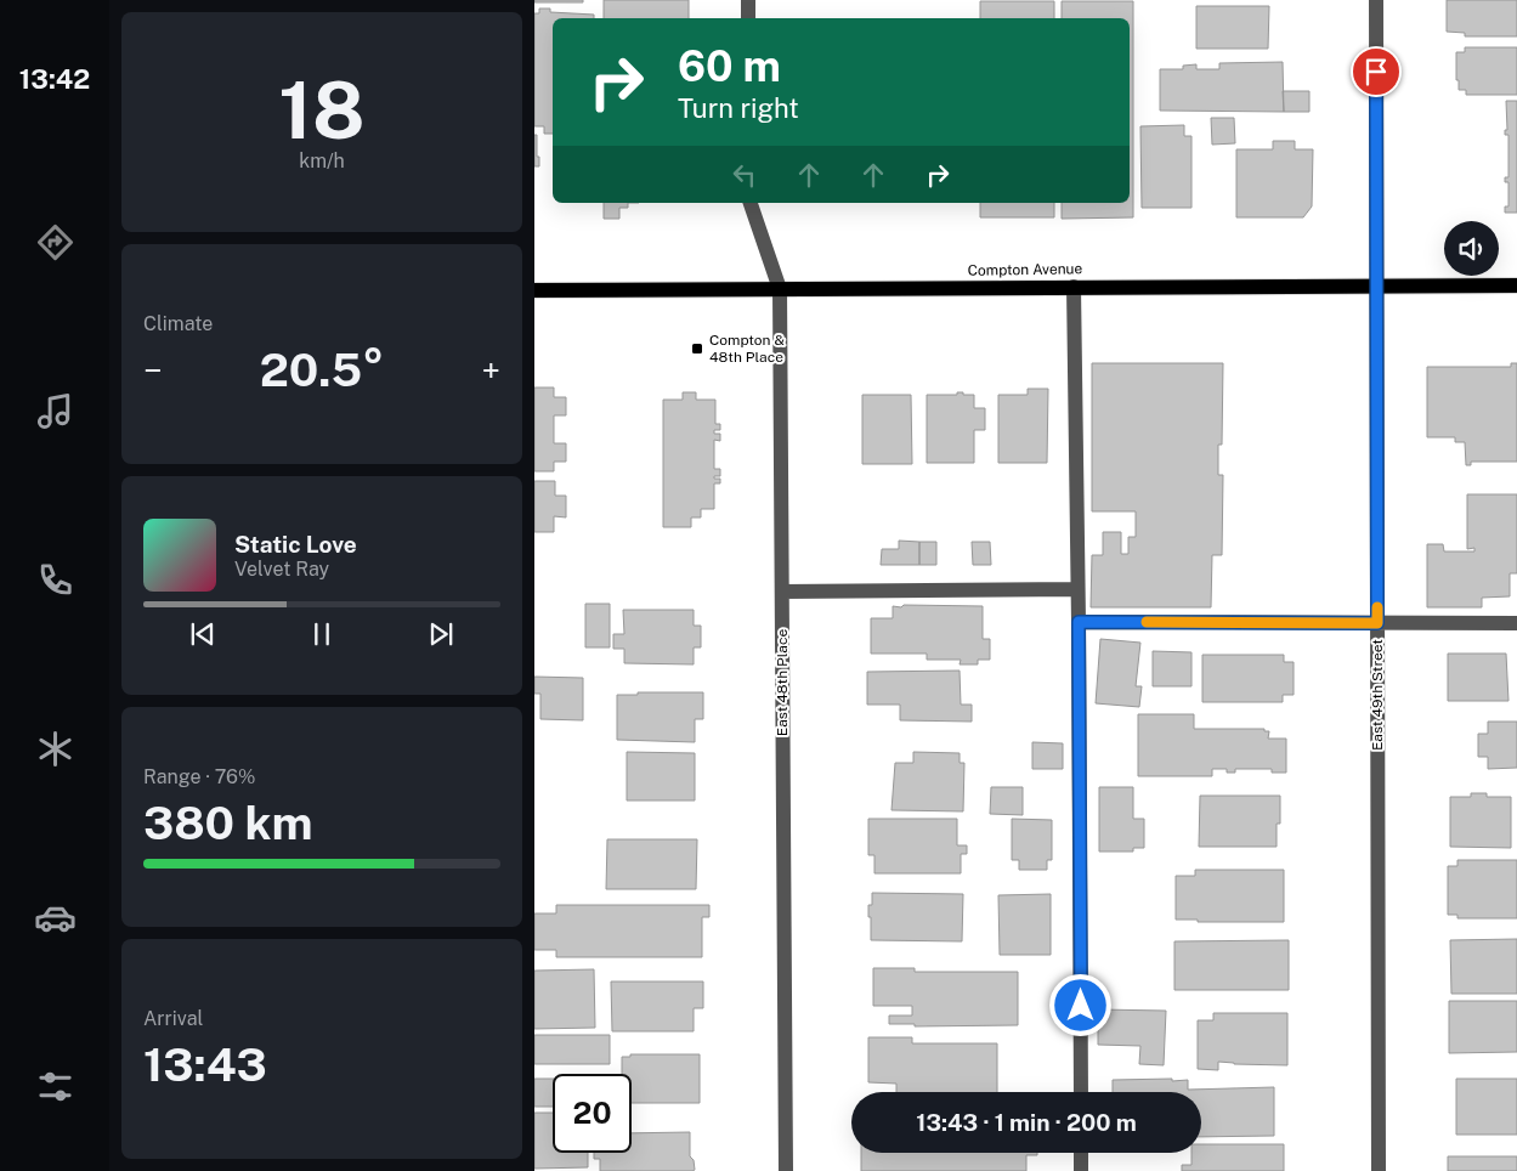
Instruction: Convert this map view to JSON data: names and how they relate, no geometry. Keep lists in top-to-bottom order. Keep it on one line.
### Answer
{"streets":{"main road":["Compton Avenue"],"street":["East 48th Place","East 49th Street"]},"crossings":[["Compton Avenue","East 48th Place"],["Compton Avenue","East 49th Street"]],"places":{"transit":["Compton & 48th Place"]},"page":{"tabs":"13:42","tile":[["18","km/h"],"Climate",["Range · 76%","380 km"],["Arrival","13:43"]],"turn":["60 m","Turn right"],"heat":["−","20.5°","+"],"song":["Static Love","Velvet Ray"],"limit":"20","trip":"13:43 · 1 min · 200 m"}}
